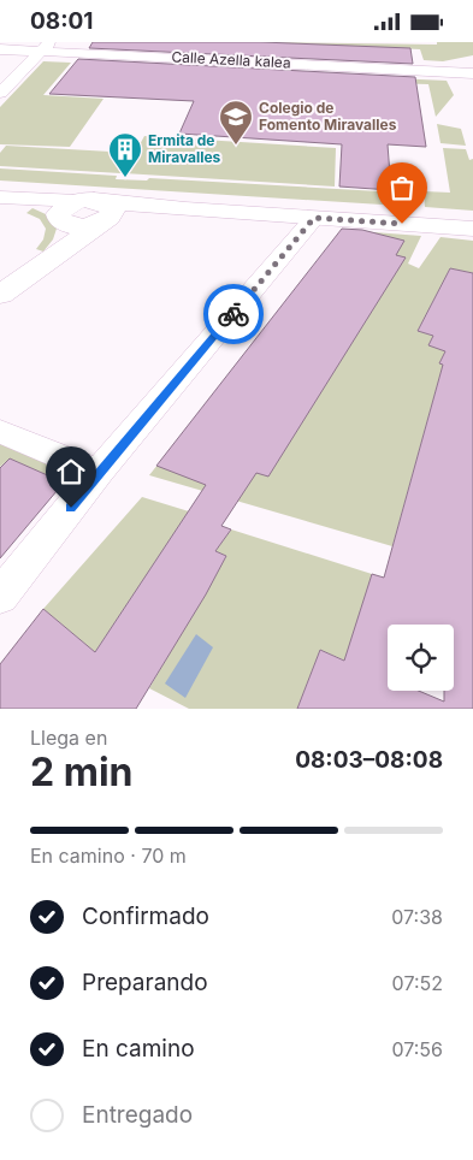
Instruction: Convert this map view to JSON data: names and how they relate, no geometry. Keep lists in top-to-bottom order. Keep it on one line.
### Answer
{"streets":{"street":["Calle Azella kalea"]},"places":{"school or university":["Colegio de Fomento Miravalles"],"building":["Ermita de Miravalles"]},"page":{"status":"08:01","heading":["2 min","Llega en","08:03–08:08"],"bar":"En camino · 70 m","list":[["Confirmado","07:38"],["Preparando","07:52"],["En camino","07:56"],"Entregado"]}}
